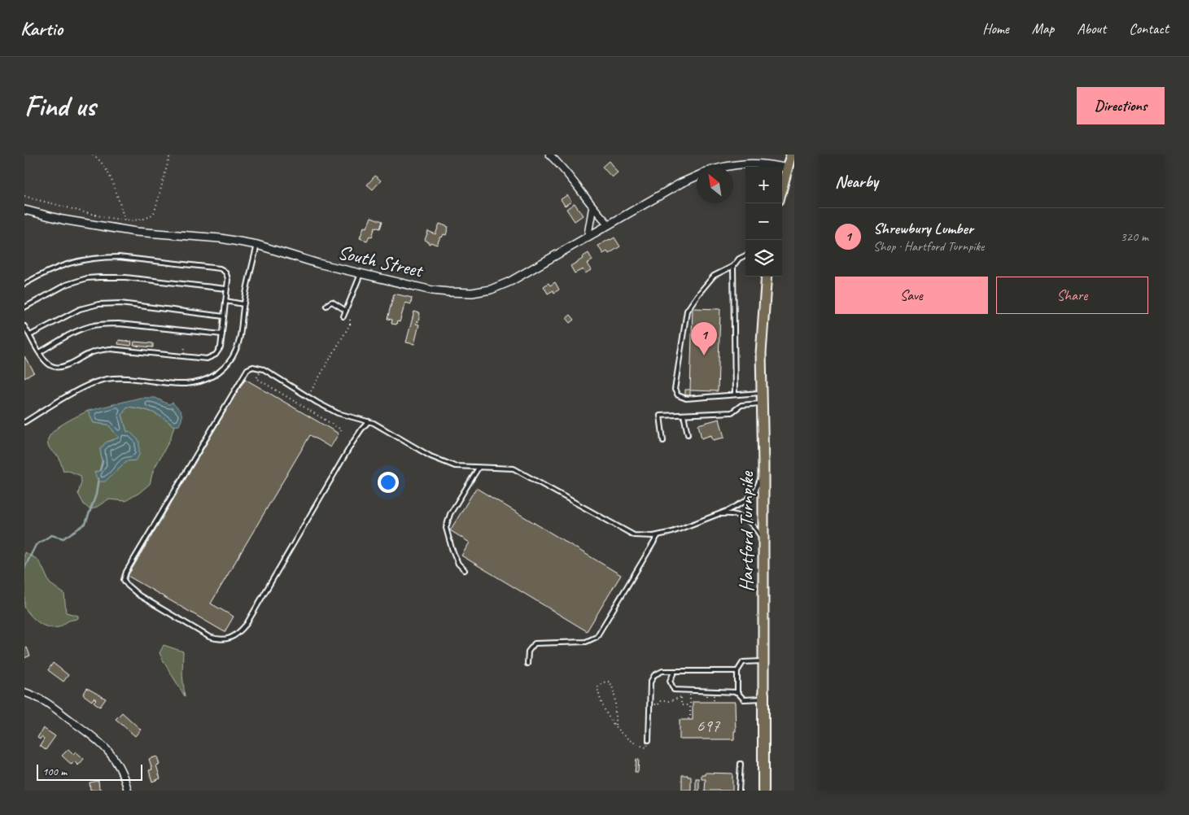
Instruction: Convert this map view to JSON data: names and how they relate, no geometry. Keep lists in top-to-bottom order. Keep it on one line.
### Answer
{"streets":{"highway":["Hartford Turnpike"],"street":["South Street"]},"house_numbers":["697"],"scale_bar":"100 m","north":"top left","page":{"header":"Kartio","nav":["Home","Map","About","Contact"],"buttons":["Directions",["Save","Share"]],"title":"Find us","heading":"Nearby","map_buttons":["+","−"],"list":[{"mark":"1","name":"Shrewbury Lumber","note":"Shop · Hartford Turnpike","value":"320 m"}],"pins":"1","scale":"100 m"}}
